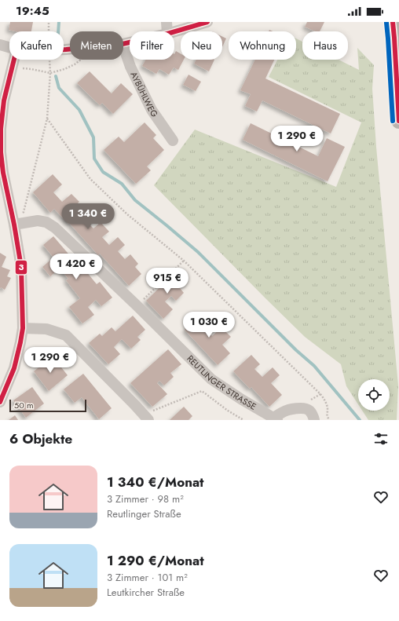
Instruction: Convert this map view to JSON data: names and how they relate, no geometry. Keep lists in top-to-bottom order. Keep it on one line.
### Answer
{"streets":{"street":["AYBÜHLWEG","REUTLINGER STRASSE"]},"lines":["transit line 3"],"scale_bar":"50 m","page":{"status":"19:45","chip":["Kaufen","Mieten","Filter","Neu","Wohnung","Haus"],"price":["1 290 €","1 340 €","1 420 €","915 €","1 030 €","1 290 €"],"scale":"50 m","heading":"6 Objekte","list":[{"name":"1 340 €/Monat","note":"3 Zimmer · 98 m² · Reutlinger Straße"},{"name":"1 290 €/Monat","note":"3 Zimmer · 101 m² · Leutkircher Straße"}]}}
